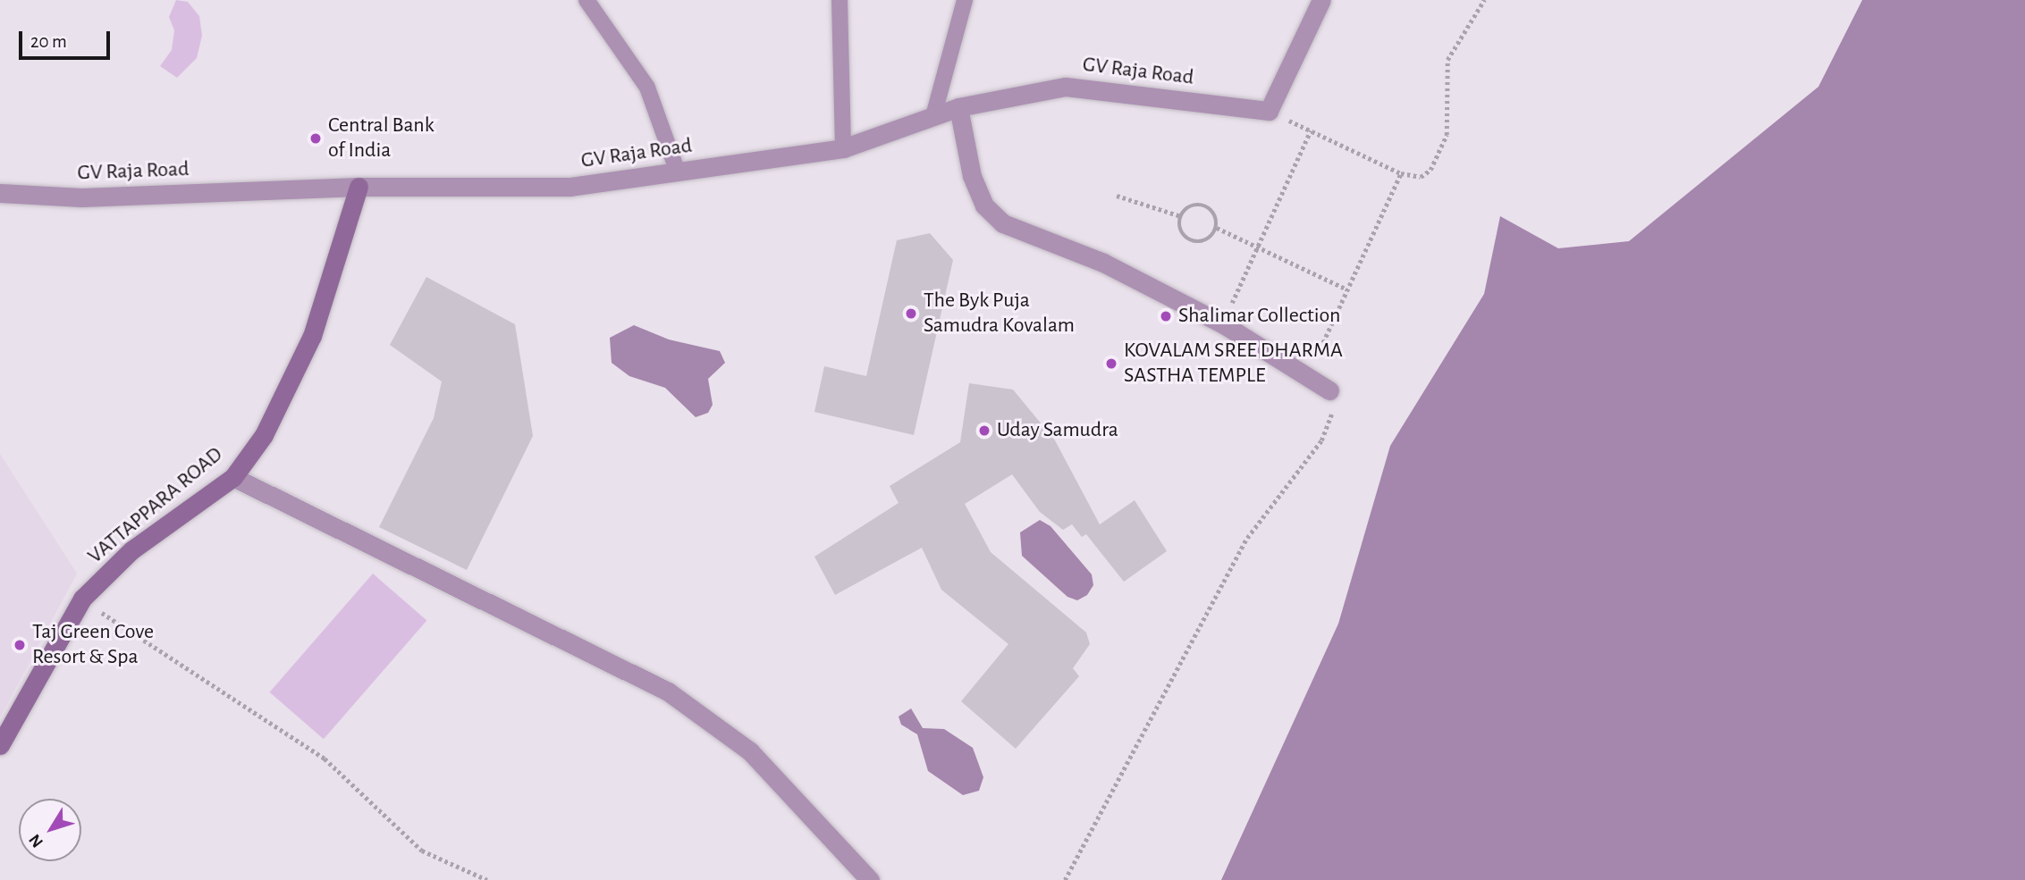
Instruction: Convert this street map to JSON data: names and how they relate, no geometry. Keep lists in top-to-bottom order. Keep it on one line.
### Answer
{"streets":{"street":["GV Raja Road","VATTAPPARA ROAD"]},"crossings":[["GV Raja Road","VATTAPPARA ROAD"]],"places":["Central Bank of India","The Byk Puja Samudra Kovalam","Shalimar Collection","KOVALAM SREE DHARMA SASTHA TEMPLE","Uday Samudra","Taj Green Cove Resort & Spa"],"scale_bar":"20 m","north":"bottom left"}
